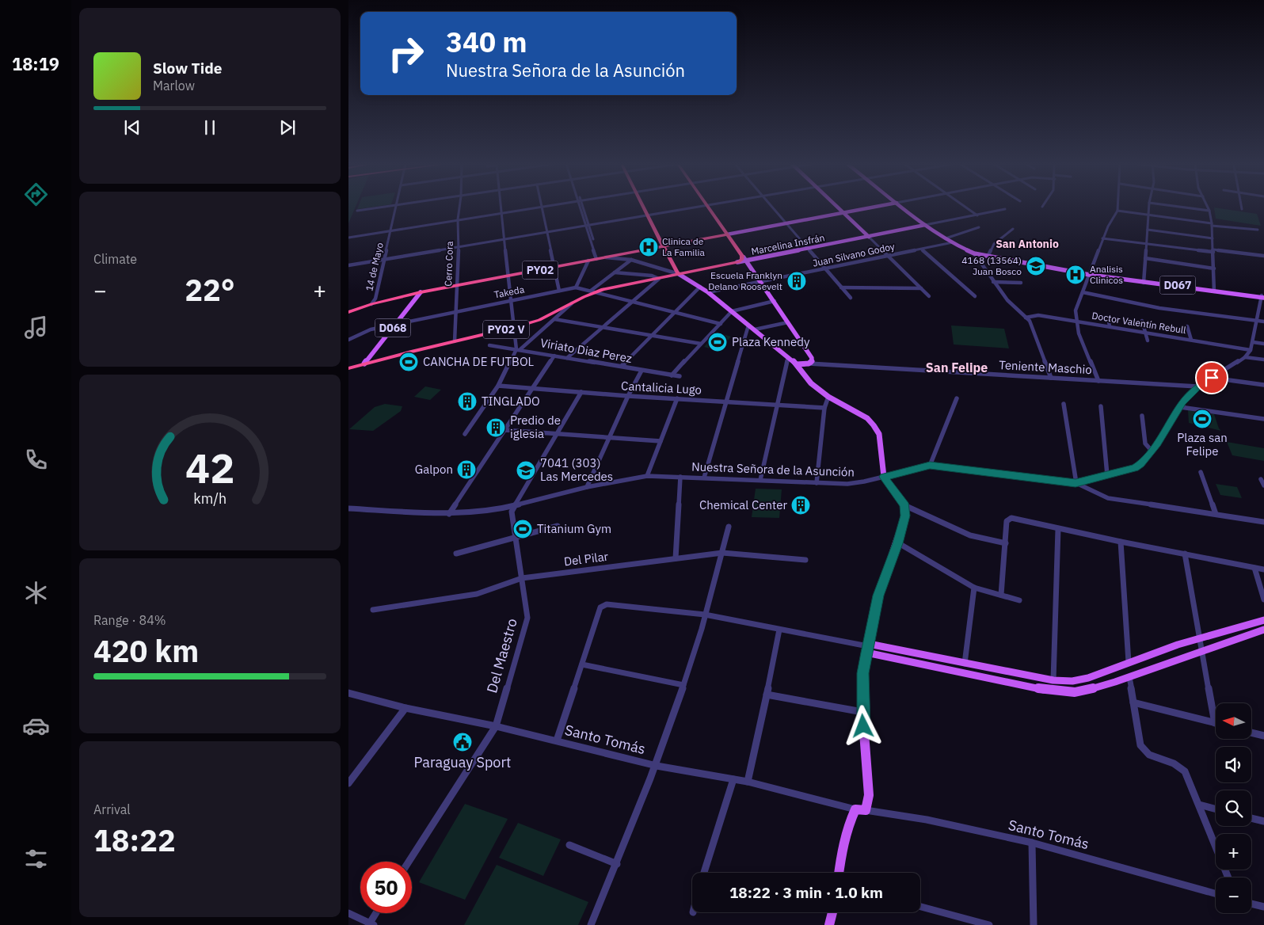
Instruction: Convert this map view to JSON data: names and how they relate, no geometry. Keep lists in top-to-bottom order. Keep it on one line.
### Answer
{"streets":{"highway":["PY02","PY02 V"],"main road":["Marcelina Insfrán","D067","D068","Teniente Maschio"],"street":["Juan Silvano Godoy","Cerro Cora","14 de Mayo","Takeda","Doctor Valentín Rebull","Viriato Diaz Perez","Cantalicia Lugo","Nuestra Señora de la Asunción","Del Pilar","Del Maestro","Santo Tomás"]},"crossings":[["Marcelina Insfrán","D067"],["Marcelina Insfrán","PY02 V"],["Juan Silvano Godoy","D067"],["Cerro Cora","PY02"],["Cerro Cora","Takeda"],["Cerro Cora","PY02 V"],["14 de Mayo","PY02"],["PY02","D068"],["Takeda","D068"],["Takeda","PY02 V"],["D068","PY02 V"],["Nuestra Señora de la Asunción","Del Maestro"],["Del Pilar","Del Maestro"],["Del Maestro","Santo Tomás"]],"districts":["San Antonio","San Felipe"],"places":{"hospital":["Clinica de La Familia","Analisis Clinicos"],"school or university":["4168 (13564) Juan Bosco","7041 (303) Las Mercedes"],"building":["Escuela Franklyn Delano Roosevelt","TINGLADO","Predio de iglesia","Galpon","Chemical Center"],"sports":["Plaza Kennedy","CANCHA DE FUTBOL","Plaza san Felipe","Titanium Gym"],"public building":["Paraguay Sport"]},"north":"left","page":{"tabs":"18:19","turn":["340 m","Nuestra Señora de la Asunción"],"song":["Slow Tide","Marlow"],"tile":["Climate",["Range · 84%","420 km"],["Arrival","18:22"]],"heat":["−","22°","+"],"map_buttons":["+","−"],"limit":"50","trip":"18:22 · 3 min · 1.0 km","gauge":["42","km/h"]}}
